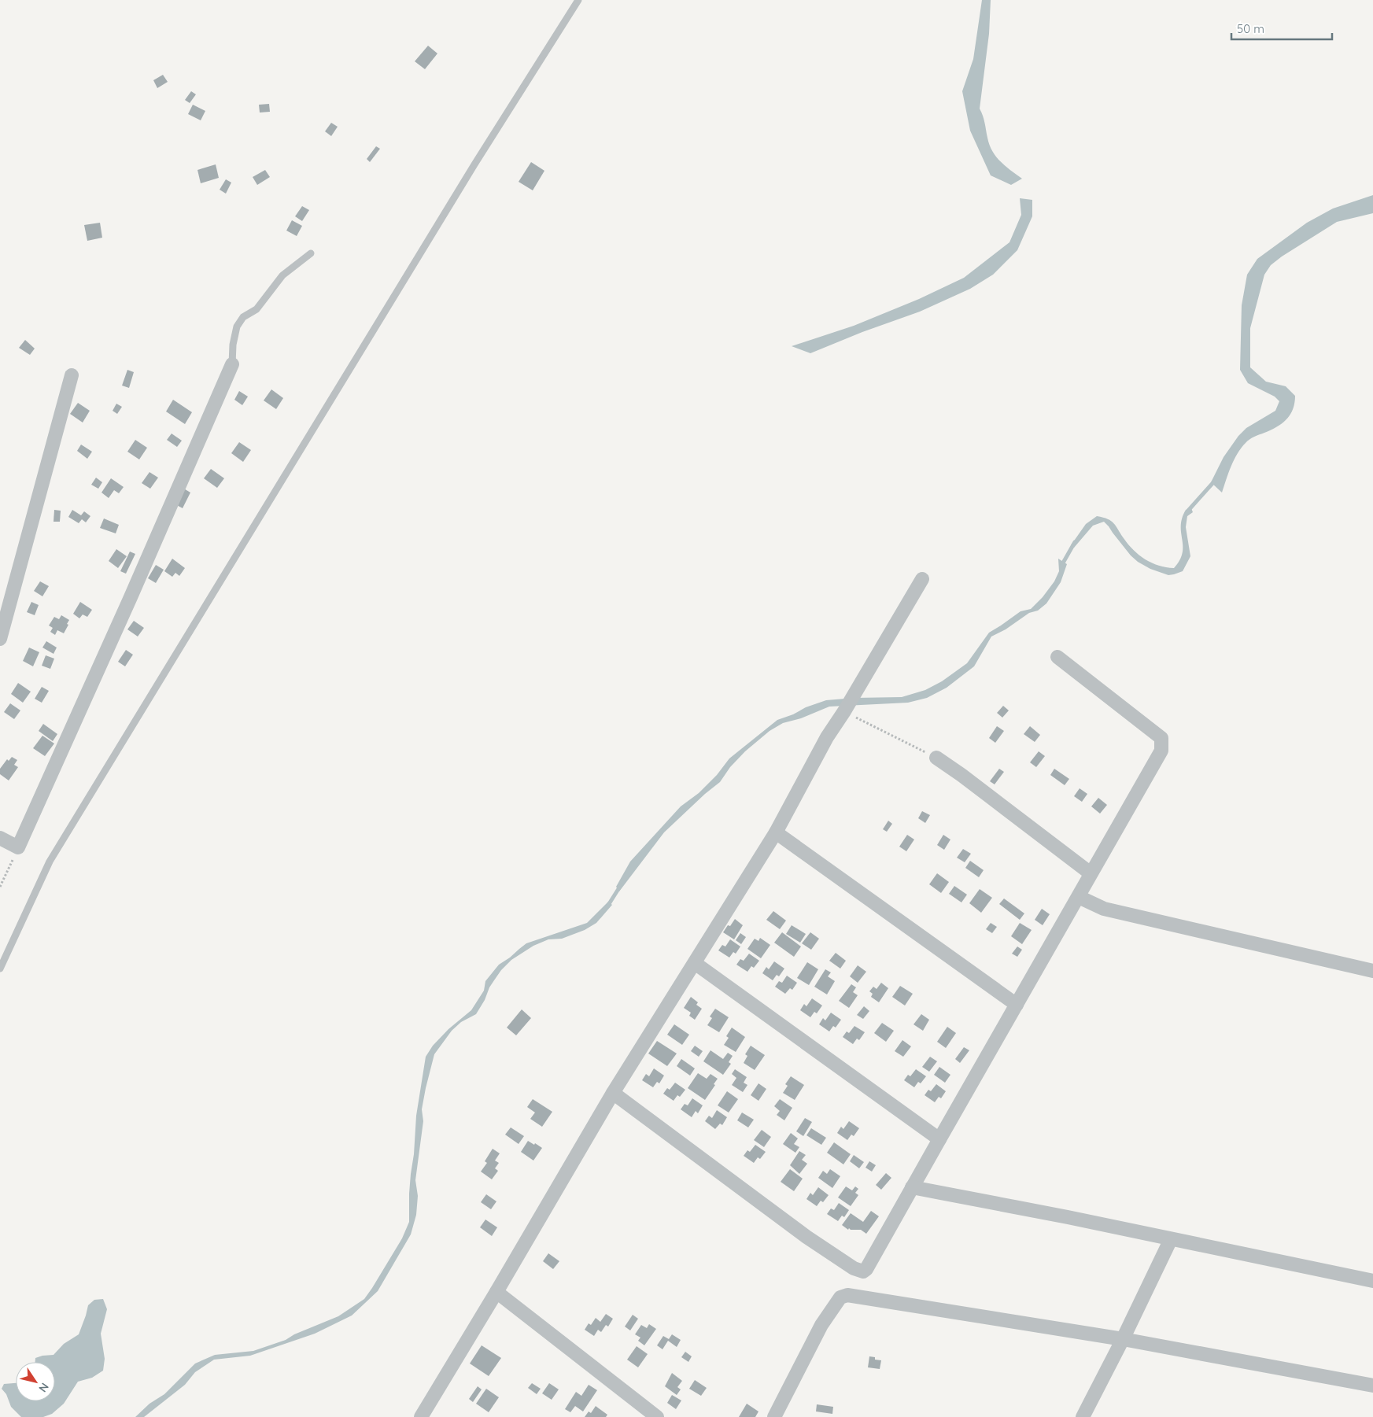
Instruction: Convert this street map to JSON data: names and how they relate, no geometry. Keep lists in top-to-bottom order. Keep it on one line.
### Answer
{"scale_bar":"50 m","north":"bottom right"}
